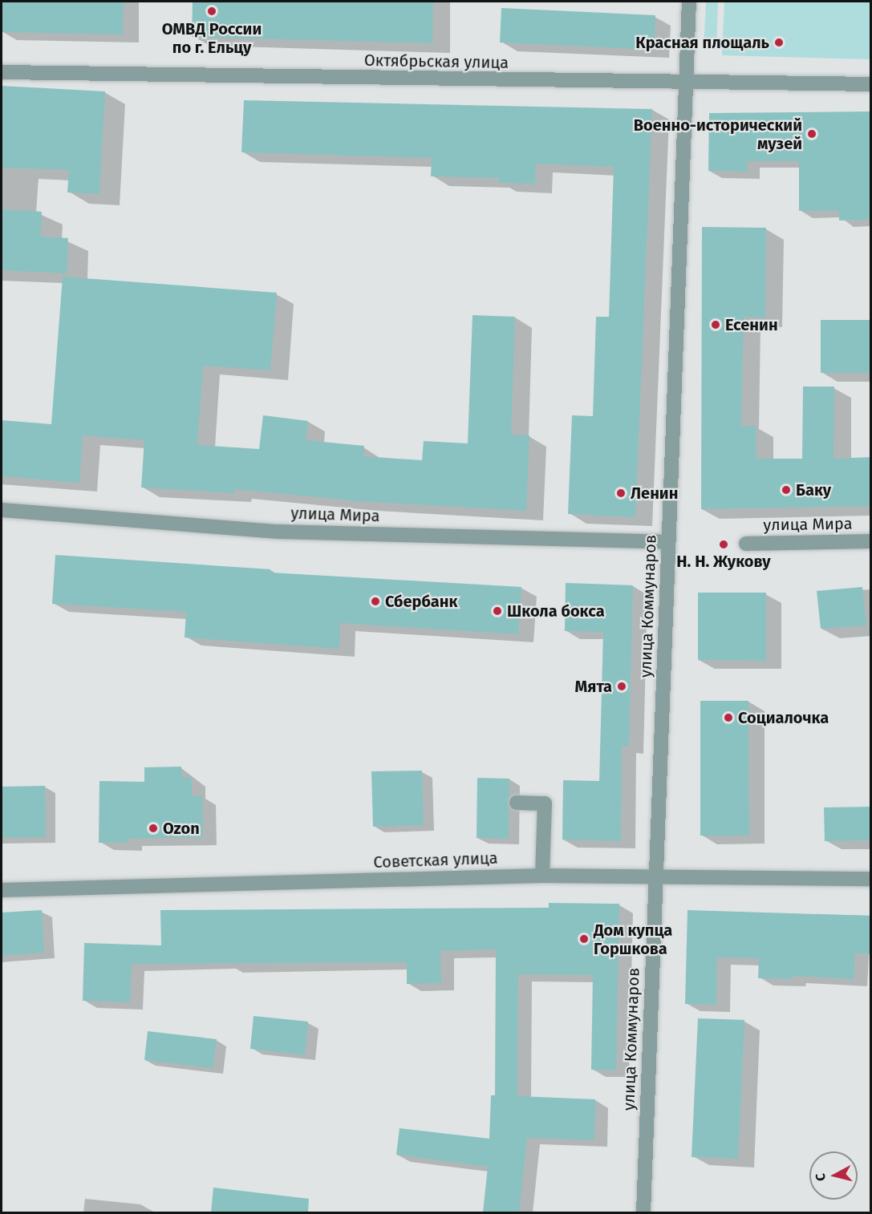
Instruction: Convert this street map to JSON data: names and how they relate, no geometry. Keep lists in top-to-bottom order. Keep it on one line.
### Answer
{"streets":{"street":["Октябрьская улица","улица Мира","улица Коммунаров","Советская улица"]},"crossings":[["Октябрьская улица","улица Коммунаров"],["улица Мира","улица Коммунаров"],["улица Коммунаров","Советская улица"]],"places":["ОМВД России по г. Ельцу","Красная площаль","Военно-исторический музей","Есенин","Баку","Ленин","Н. Н. Жукову","Сбербанк","Школа бокса","Мята","Социалочка","Ozon","Дом купца Горшкова"],"north":"left"}
